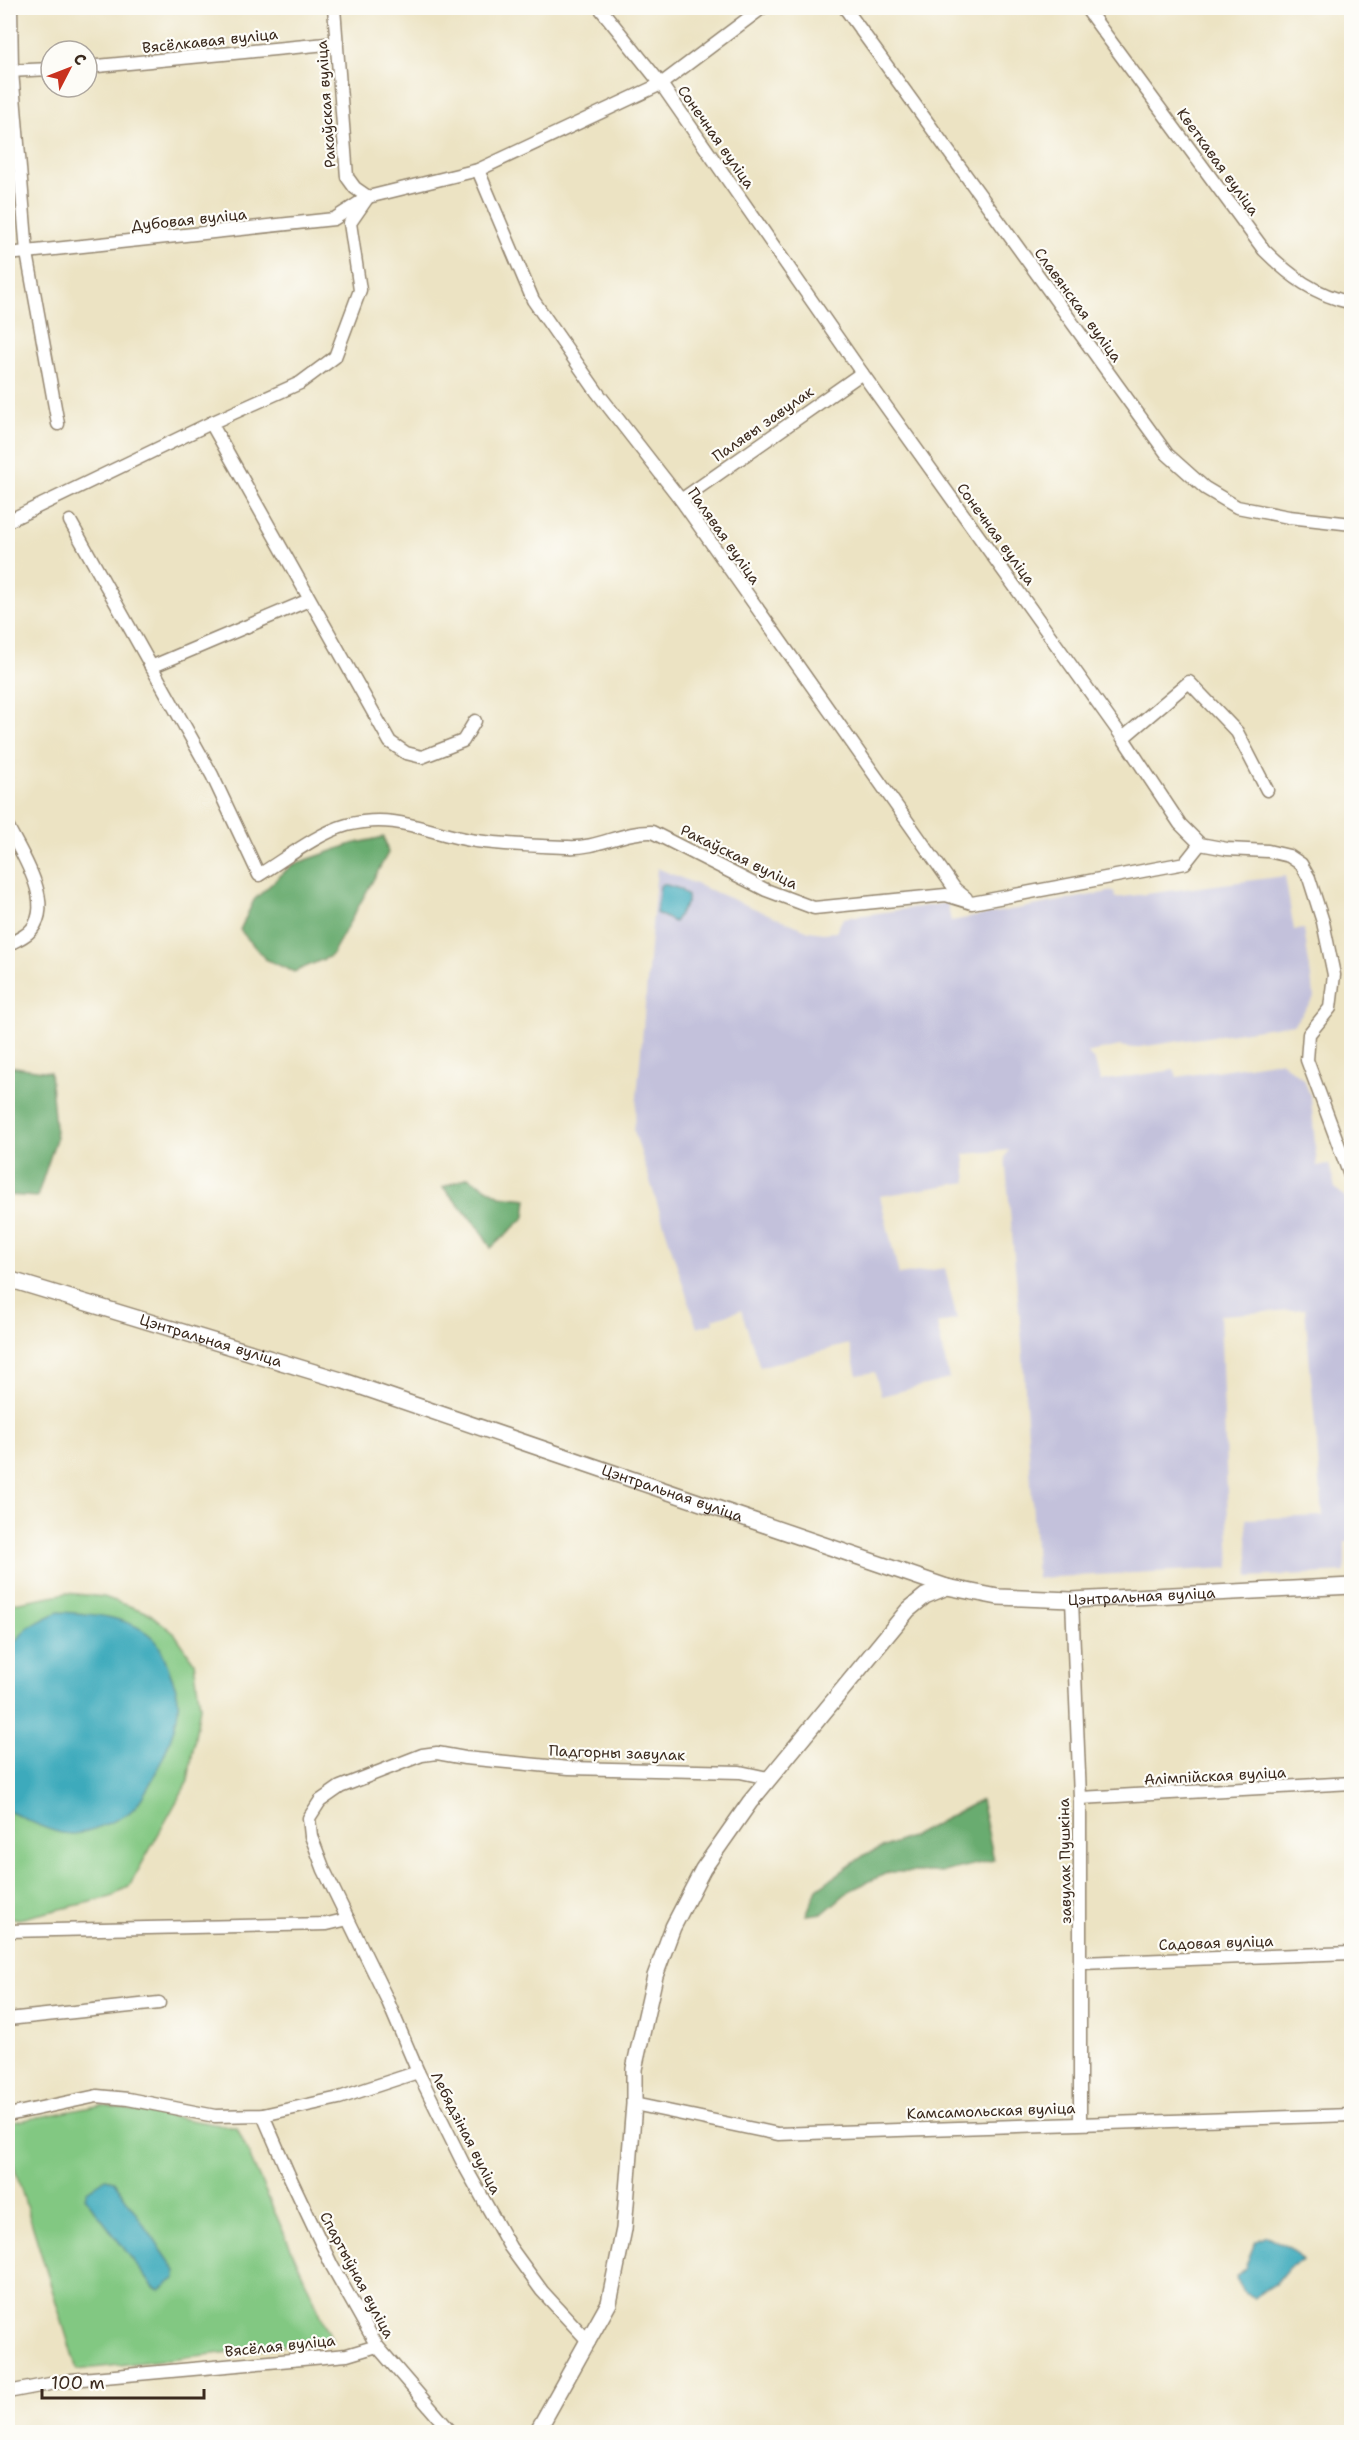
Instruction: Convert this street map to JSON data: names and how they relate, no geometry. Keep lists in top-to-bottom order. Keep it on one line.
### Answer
{"streets":{"street":["Вясёлкавая вуліца","Ракаўская вуліца","Сонечная вуліца","Кветкавая вуліца","Дубовая вуліца","Славянская вуліца","Палявы завулак","Палявая вуліца","Цэнтральная вуліца","Падгорны завулак","Алімпійская вуліца","завулак Пушкіна","Садовая вуліца","Камсамольская вуліца","Лебядзіная вуліца","Спартыўная вуліца","Вясёлая вуліца"]},"crossings":[["Вясёлкавая вуліца","Ракаўская вуліца"],["Ракаўская вуліца","Дубовая вуліца"],["Ракаўская вуліца","Палявая вуліца"],["Сонечная вуліца","Дубовая вуліца"],["Сонечная вуліца","Палявы завулак"],["Дубовая вуліца","Палявая вуліца"],["Палявы завулак","Палявая вуліца"],["Цэнтральная вуліца","завулак Пушкіна"],["Падгорны завулак","Лебядзіная вуліца"],["Алімпійская вуліца","завулак Пушкіна"],["завулак Пушкіна","Садовая вуліца"],["завулак Пушкіна","Камсамольская вуліца"],["Спартыўная вуліца","Вясёлая вуліца"]],"scale_bar":"100 m","north":"top right"}
